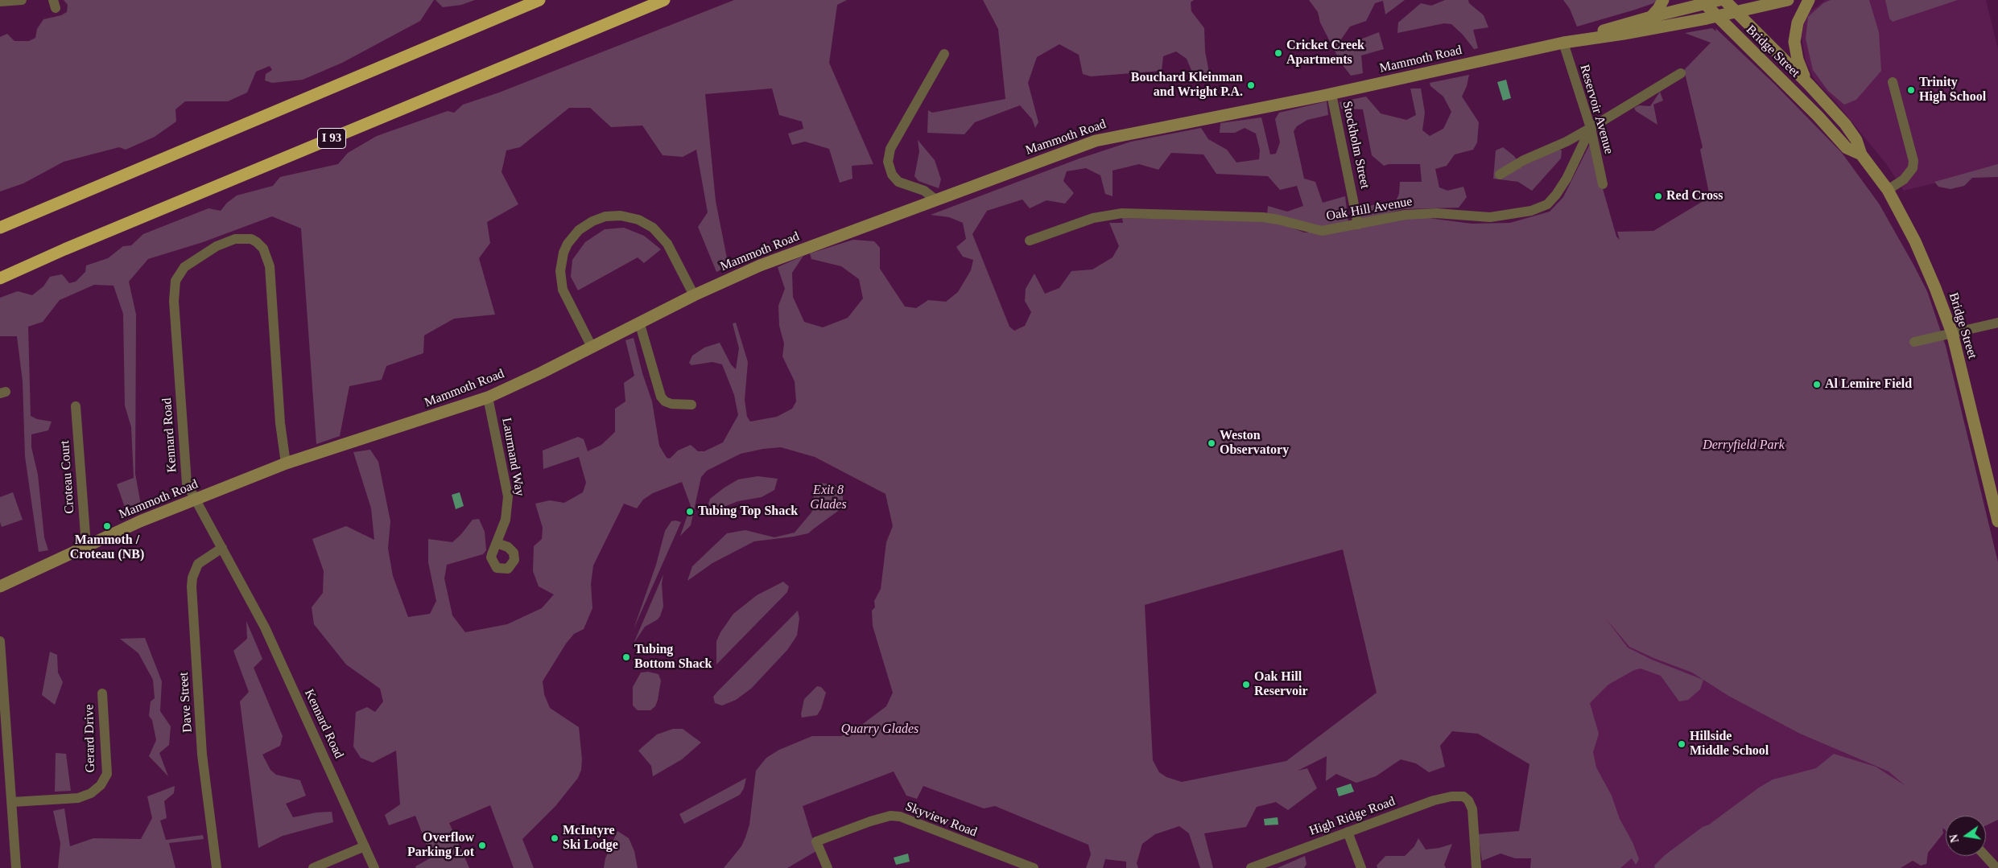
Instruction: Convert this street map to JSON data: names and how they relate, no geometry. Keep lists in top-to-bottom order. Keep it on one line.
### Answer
{"streets":{"highway":["I 93"],"main road":["Bridge Street","Mammoth Road"],"street":["Reservoir Avenue","Stockholm Street","Oak Hill Avenue","Kennard Road","Laurmand Way","Croteau Court","Dave Street","Gerard Drive","High Ridge Road","Skyview Road"]},"crossings":[["Bridge Street","Mammoth Road"],["Mammoth Road","Reservoir Avenue"],["Mammoth Road","Stockholm Street"],["Mammoth Road","Kennard Road"],["Mammoth Road","Laurmand Way"],["Mammoth Road","Croteau Court"],["Reservoir Avenue","Oak Hill Avenue"],["Stockholm Street","Oak Hill Avenue"],["Kennard Road","Dave Street"]],"parks":["Derryfield Park","Exit 8 Glades","Quarry Glades"],"places":["Cricket Creek Apartments","Bouchard Kleinman and Wright P.A.","Trinity High School","Red Cross","Al Lemire Field","Weston Observatory","Tubing Top Shack","Mammoth / Croteau (NB)","Tubing Bottom Shack","Oak Hill Reservoir","Hillside Middle School","McIntyre Ski Lodge","Overflow Parking Lot"],"north":"left"}
